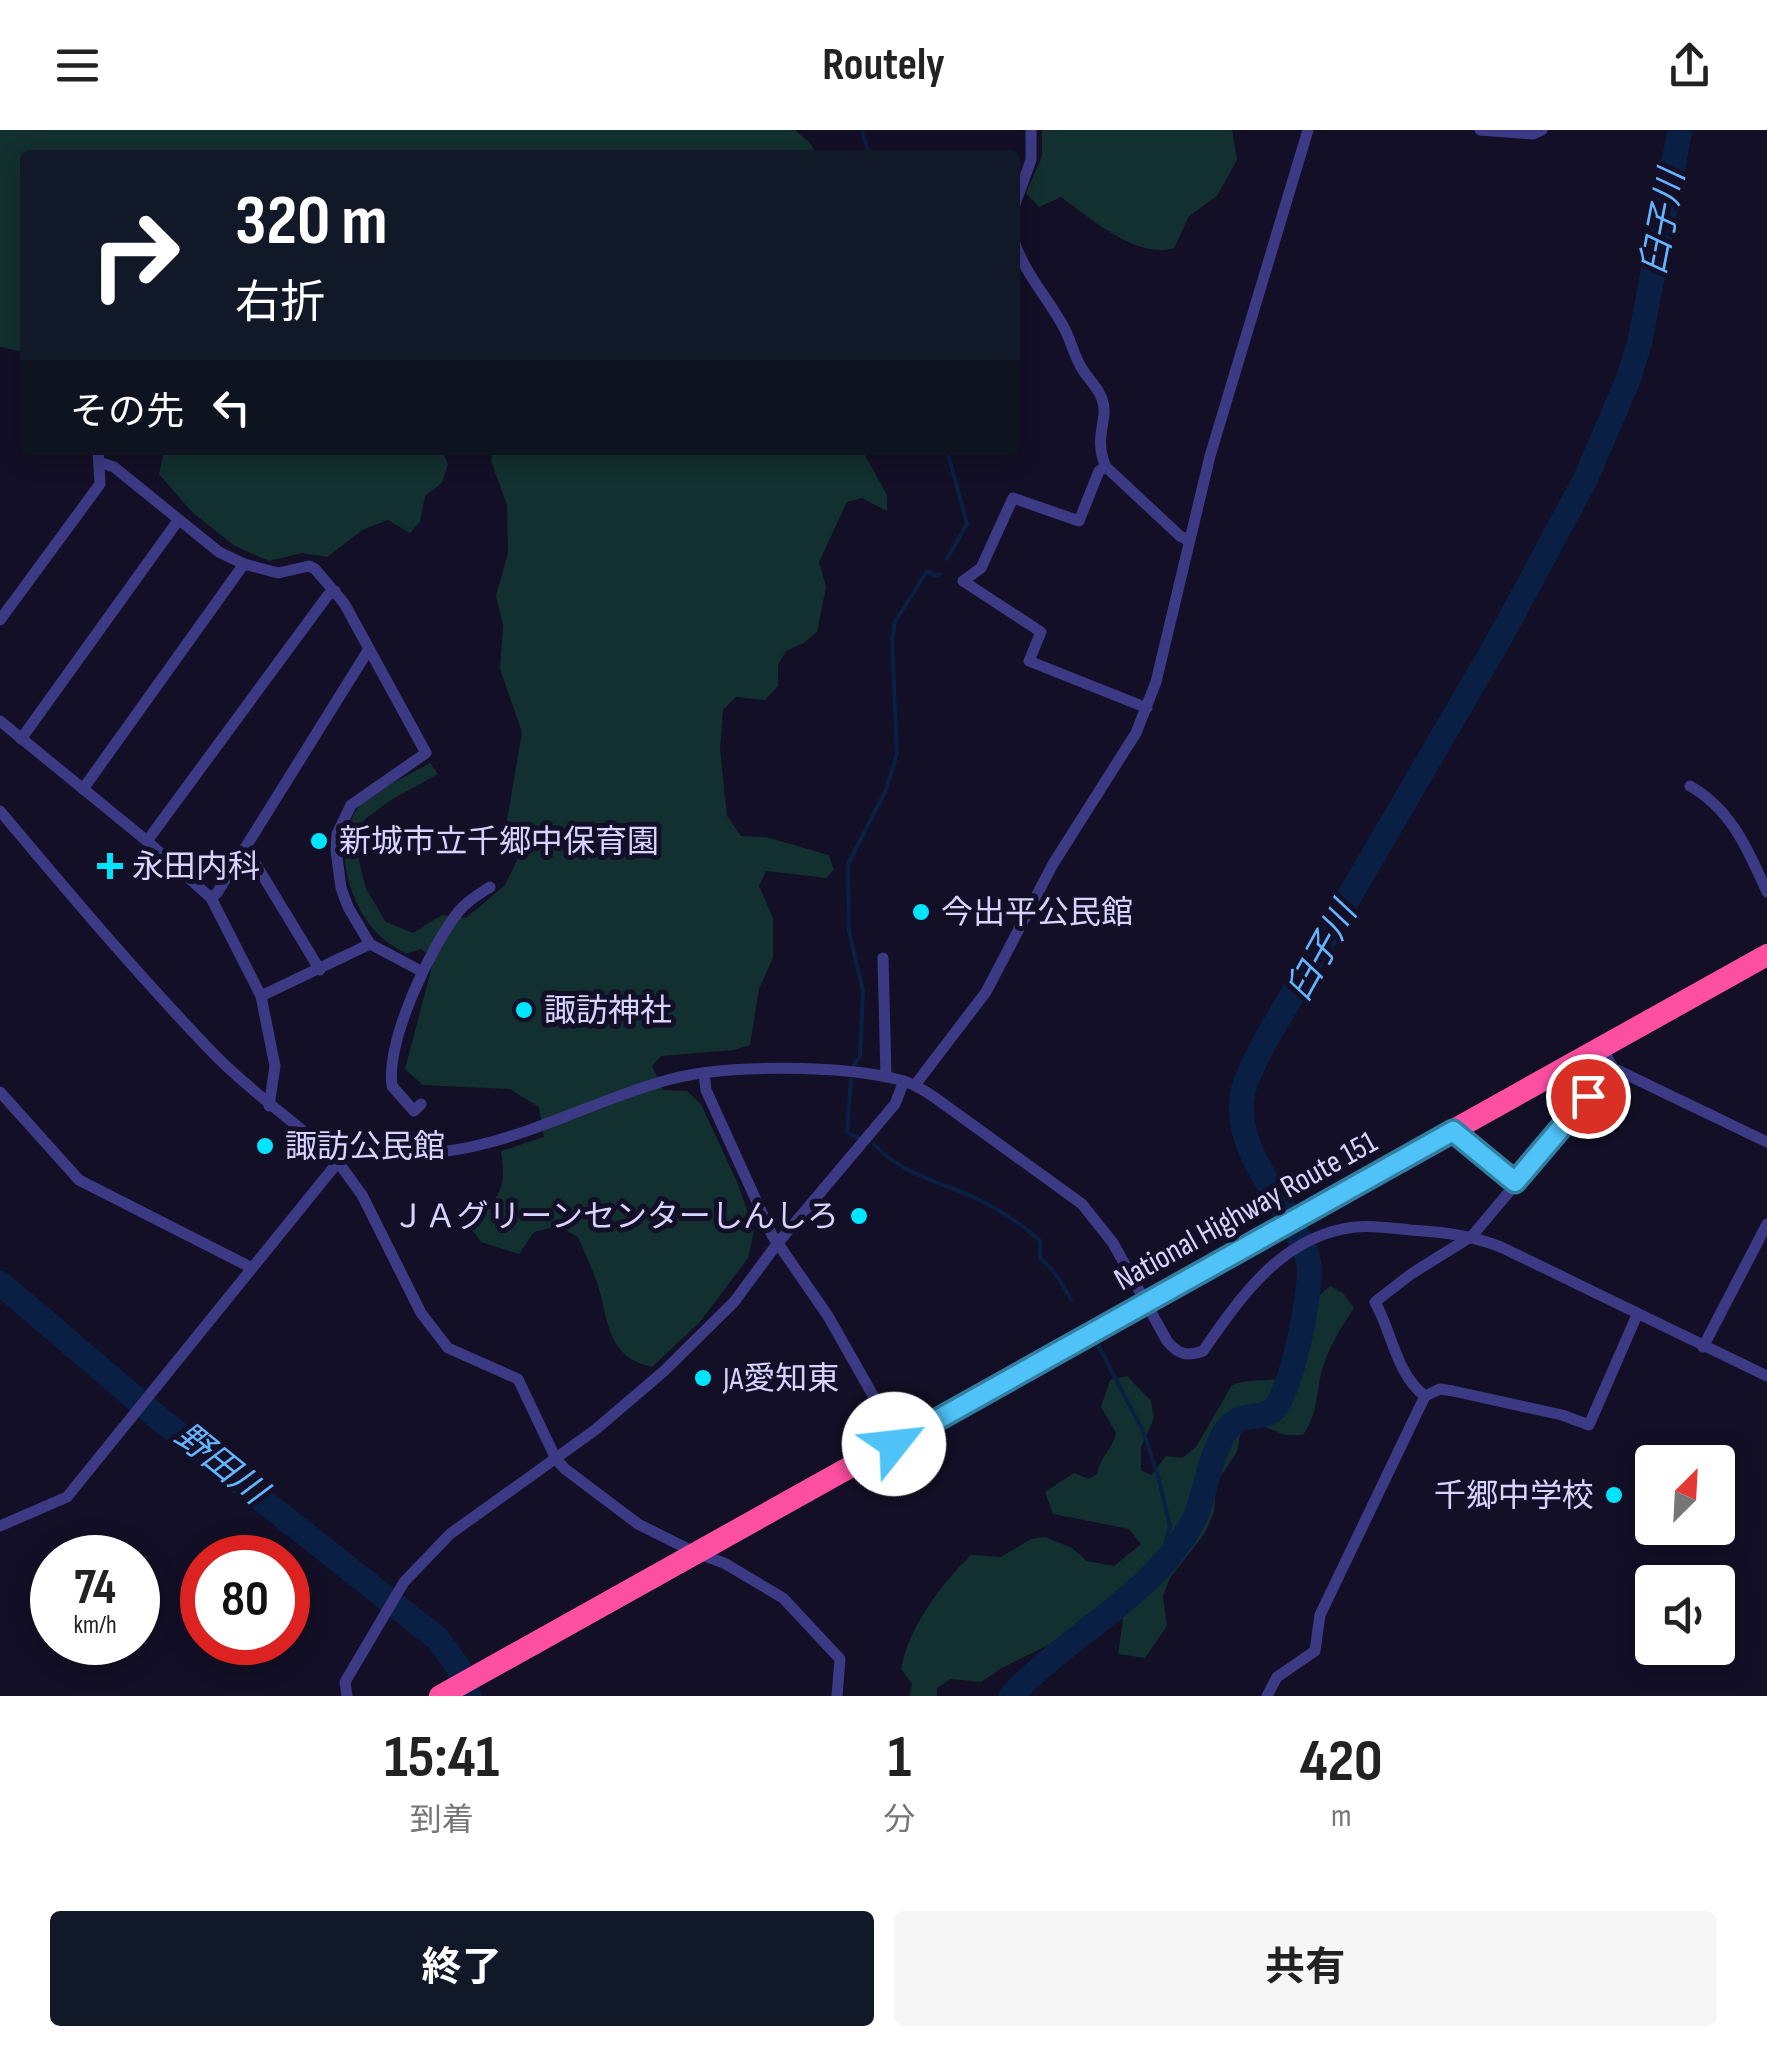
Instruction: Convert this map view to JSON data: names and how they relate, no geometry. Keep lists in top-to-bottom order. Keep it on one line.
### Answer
{"streets":{"highway":["National Highway Route 151"]},"water":["臼子川","野田川"],"places":{"other":["新城市立千郷中保育園","今出平公民館","諏訪神社","諏訪公民館","ＪＡグリーンセンターしんしろ","JA愛知東","千郷中学校"],"health":["永田内科"]},"north":"top right","page":{"header":"Routely","turn":["320 m","右折"],"then":"その先","speed":"74 km/h","limit":"80","eta":["15:41","到着","1","分","420","m"],"buttons":["終了","共有"]}}
